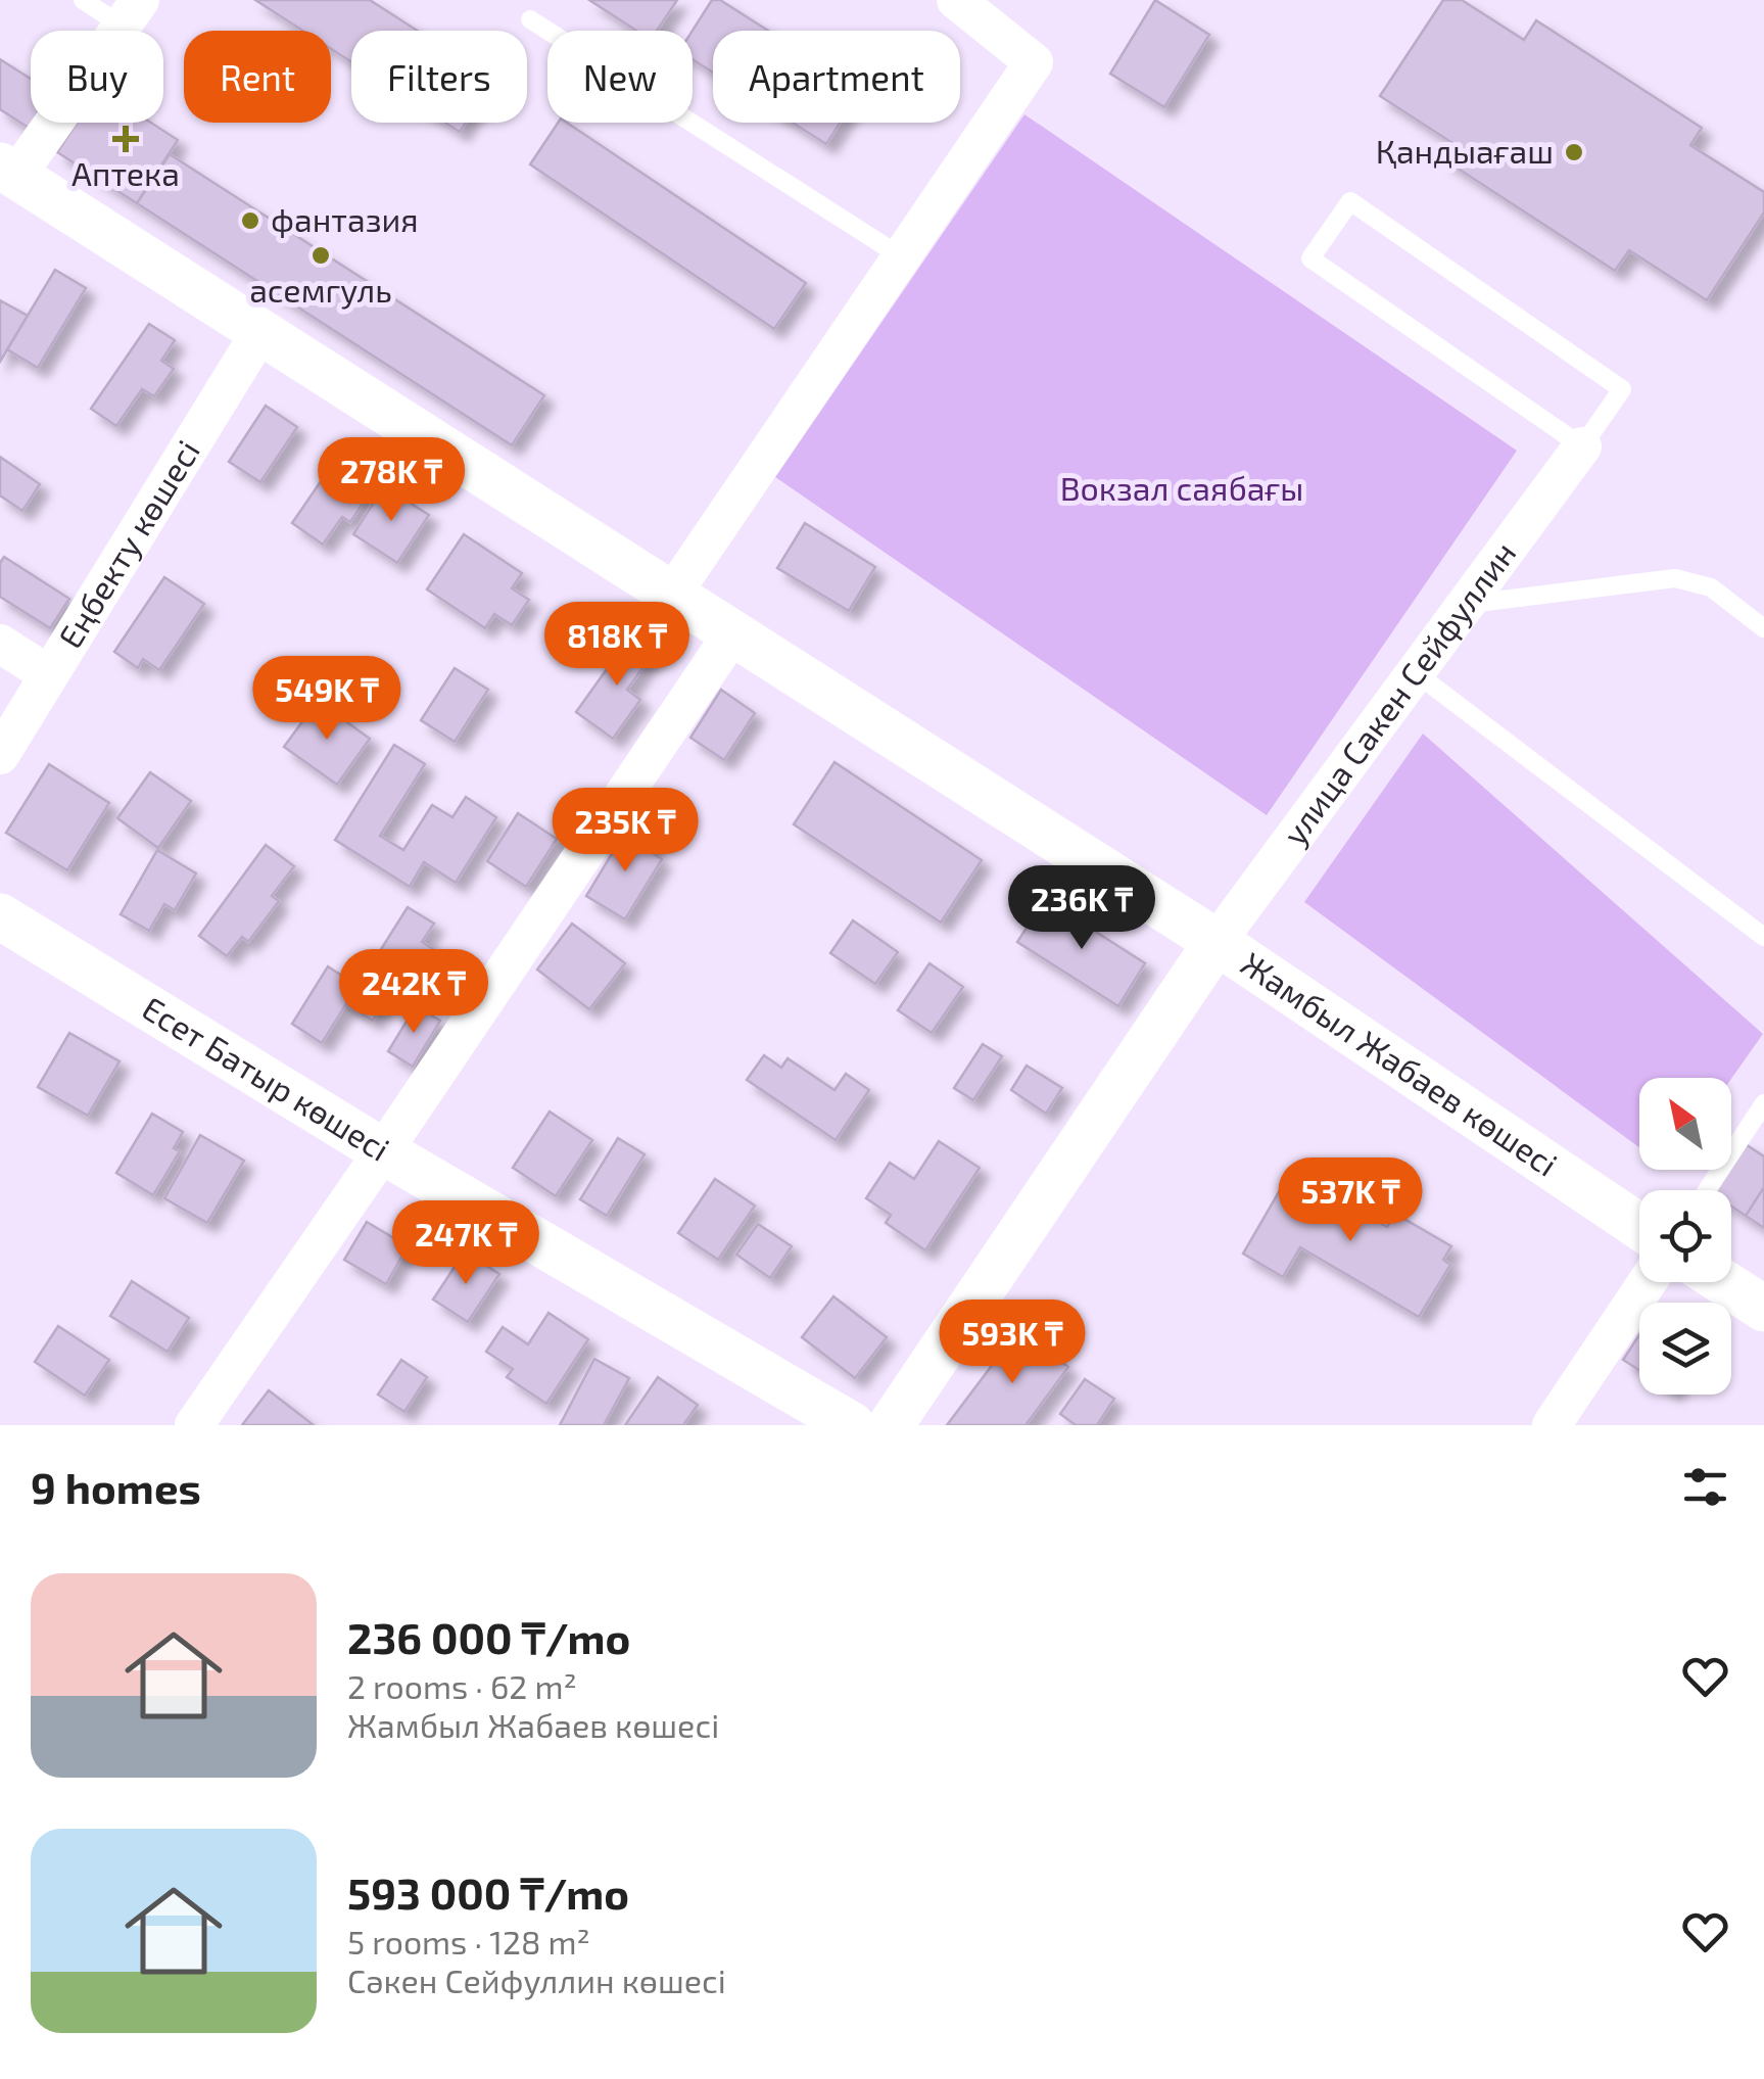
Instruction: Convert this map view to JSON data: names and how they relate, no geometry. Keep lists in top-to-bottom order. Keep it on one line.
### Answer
{"streets":{"street":["Еңбекту көшесі","улица Сакен Сейфуллин","Жамбыл Жабаев көшесі","Есет Батыр көшесі"]},"crossings":[["Еңбекту көшесі","Жамбыл Жабаев көшесі"],["улица Сакен Сейфуллин","Жамбыл Жабаев көшесі"]],"parks":["Вокзал саябағы"],"places":{"health":["Аптека"],"other":["Қандыағаш","фантазия","асемгуль"]},"north":"top left","page":{"chip":["Buy","Rent","Filters","New","Apartment"],"price":["278K ₸","818K ₸","549K ₸","235K ₸","236K ₸","242K ₸","537K ₸","247K ₸","593K ₸"],"heading":"9 homes","list":[{"name":"236 000 ₸/mo","note":"2 rooms · 62 m² · Жамбыл Жабаев көшесі"},{"name":"593 000 ₸/mo","note":"5 rooms · 128 m² · Сәкен Сейфуллин көшесі"}]}}
